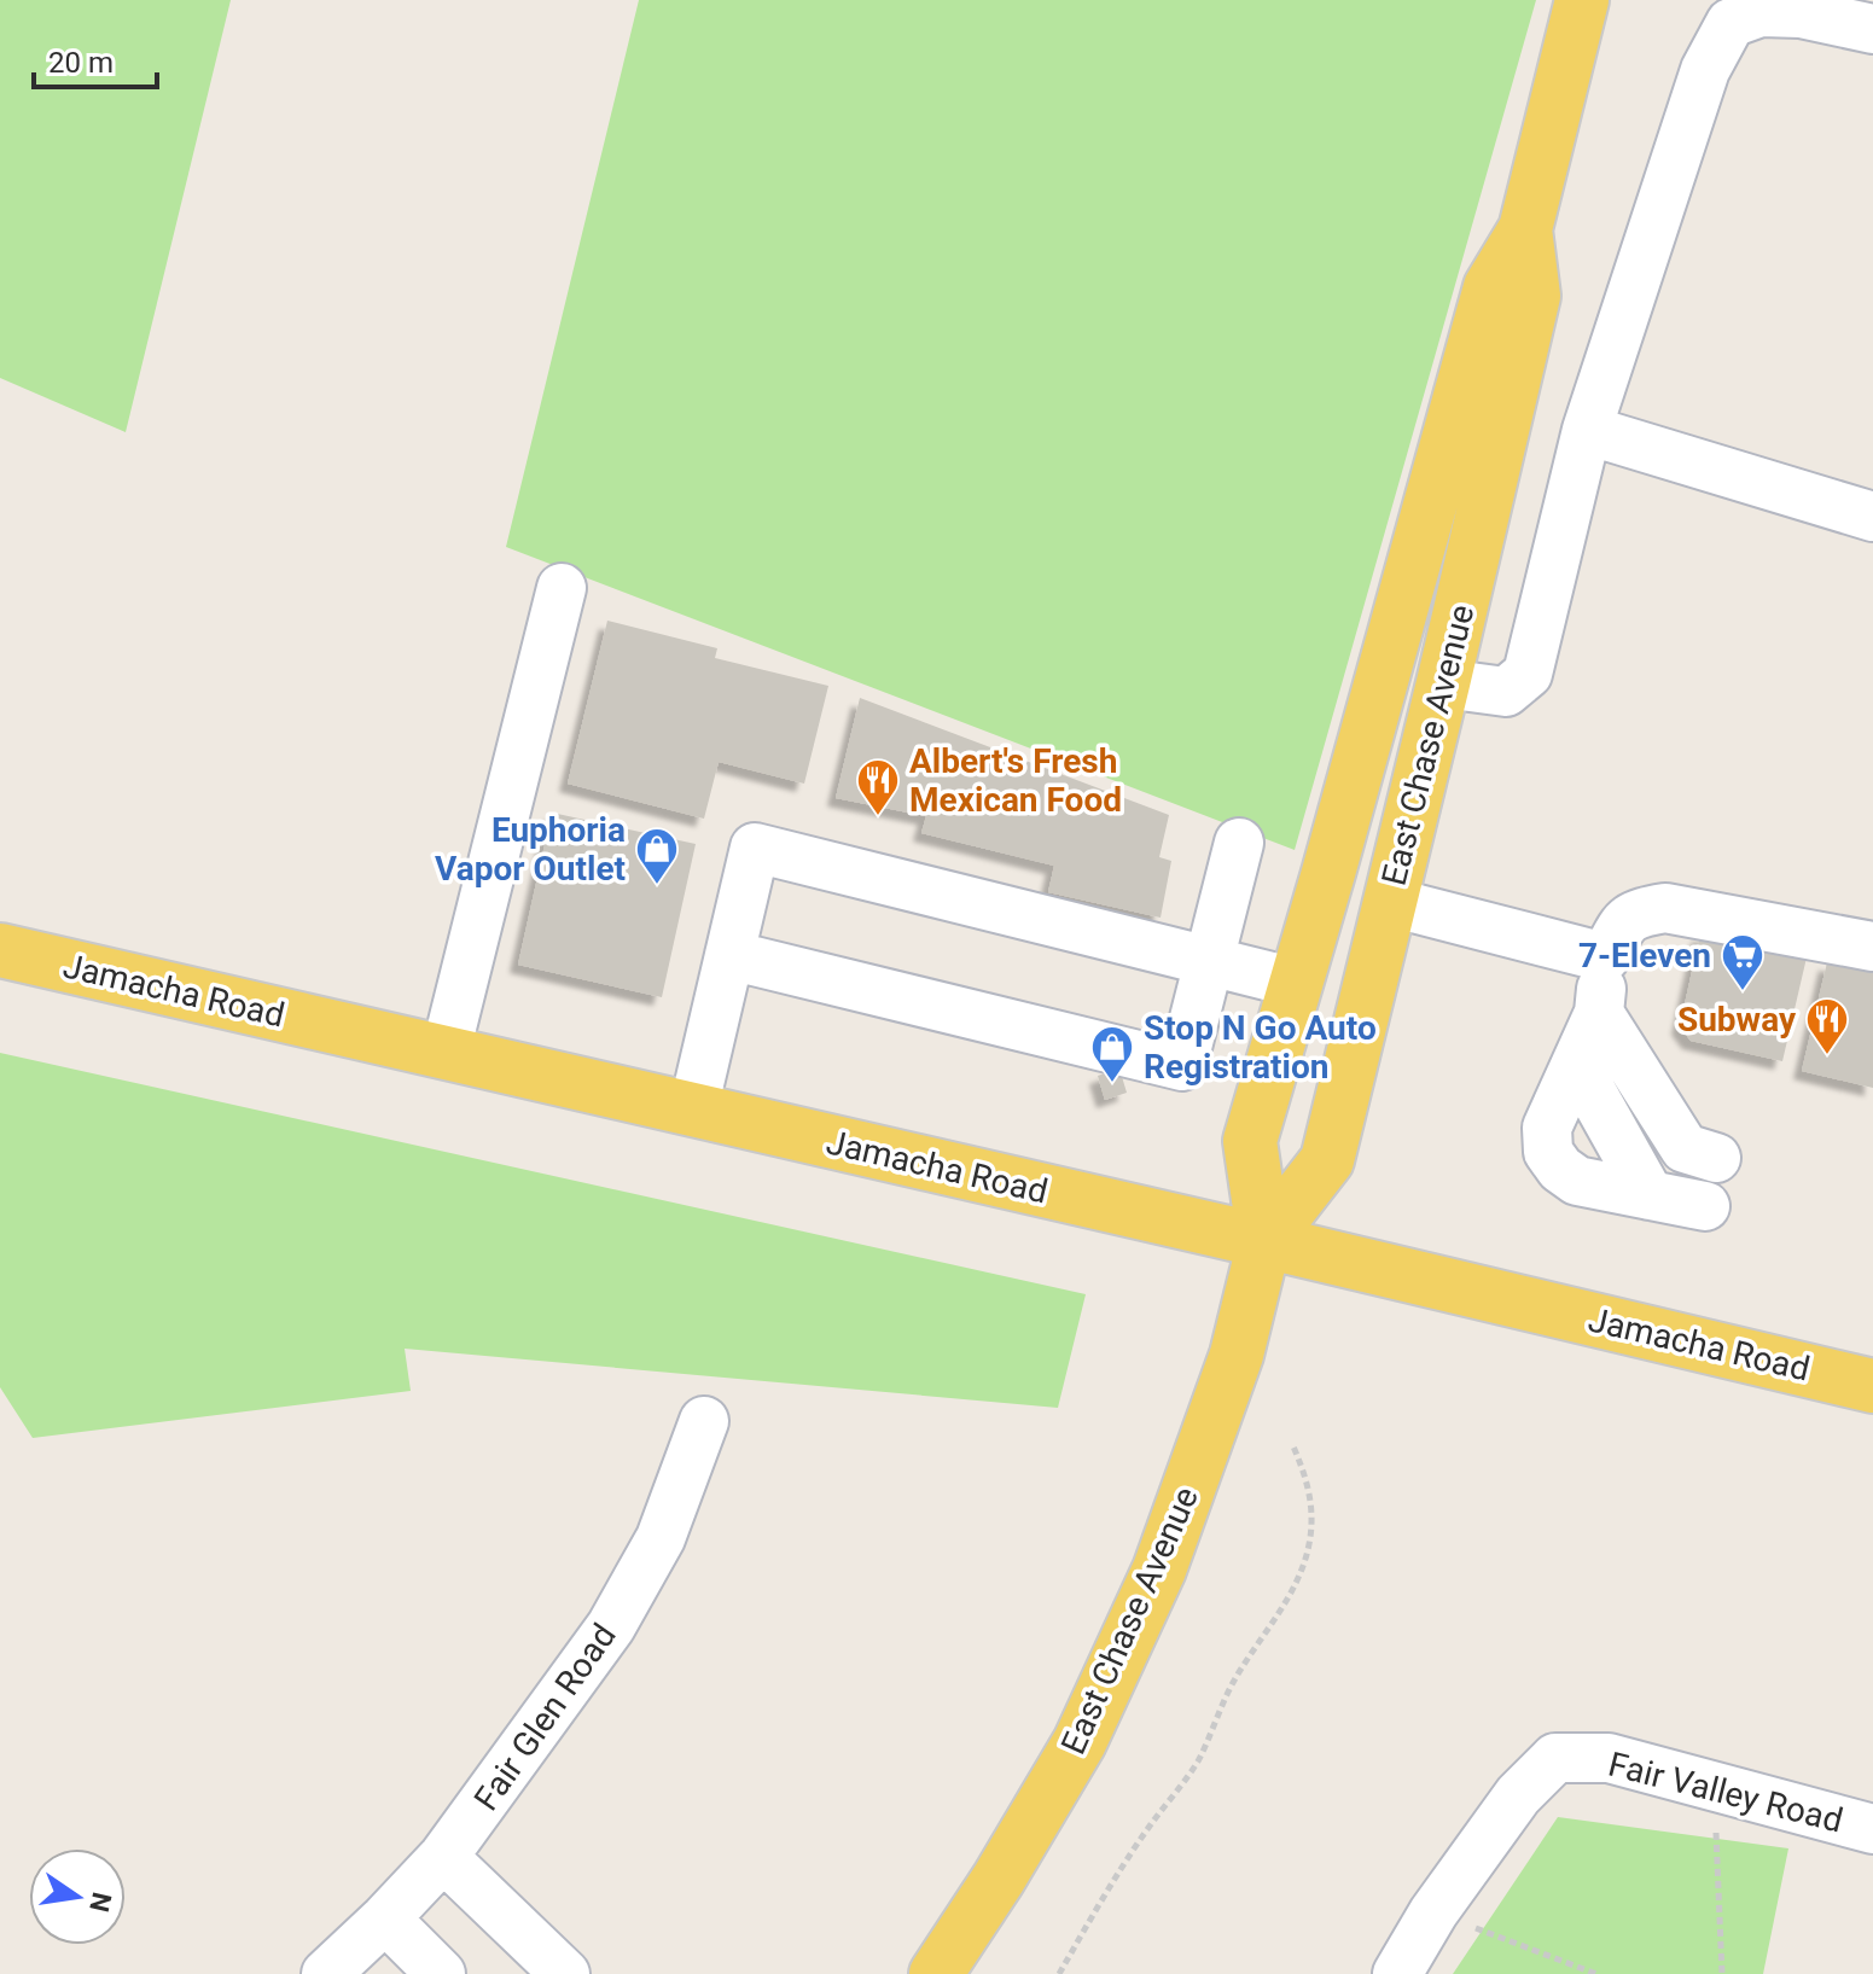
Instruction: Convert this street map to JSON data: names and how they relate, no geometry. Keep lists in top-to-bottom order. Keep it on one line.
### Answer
{"streets":{"main road":["East Chase Avenue","Jamacha Road"],"street":["Fair Glen Road","Fair Valley Road"]},"crossings":[["East Chase Avenue","Jamacha Road"]],"places":{"restaurant":["Albert's Fresh Mexican Food","Subway"],"shop":["Euphoria Vapor Outlet","Stop N Go Auto Registration"],"supermarket":["7-Eleven"]},"scale_bar":"20 m","north":"right"}
